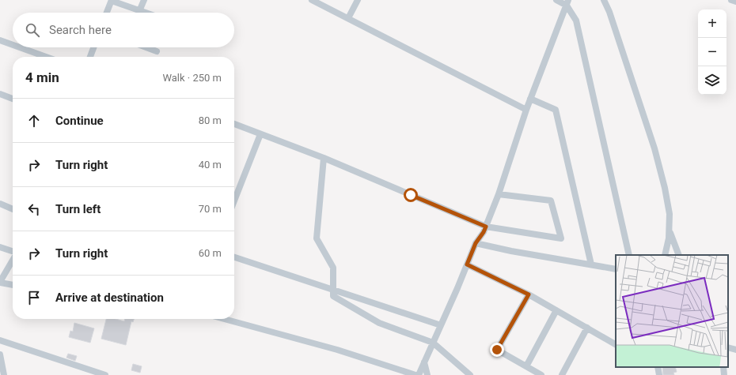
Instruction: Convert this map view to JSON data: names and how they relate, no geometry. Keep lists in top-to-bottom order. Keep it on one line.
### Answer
{"page":{"map_buttons":["+","−"],"search":"Search here","heading":["4 min","Walk · 250 m"],"list":[["Continue","80 m"],["Turn right","40 m"],["Turn left","70 m"],["Turn right","60 m"],"Arrive at destination"]}}
